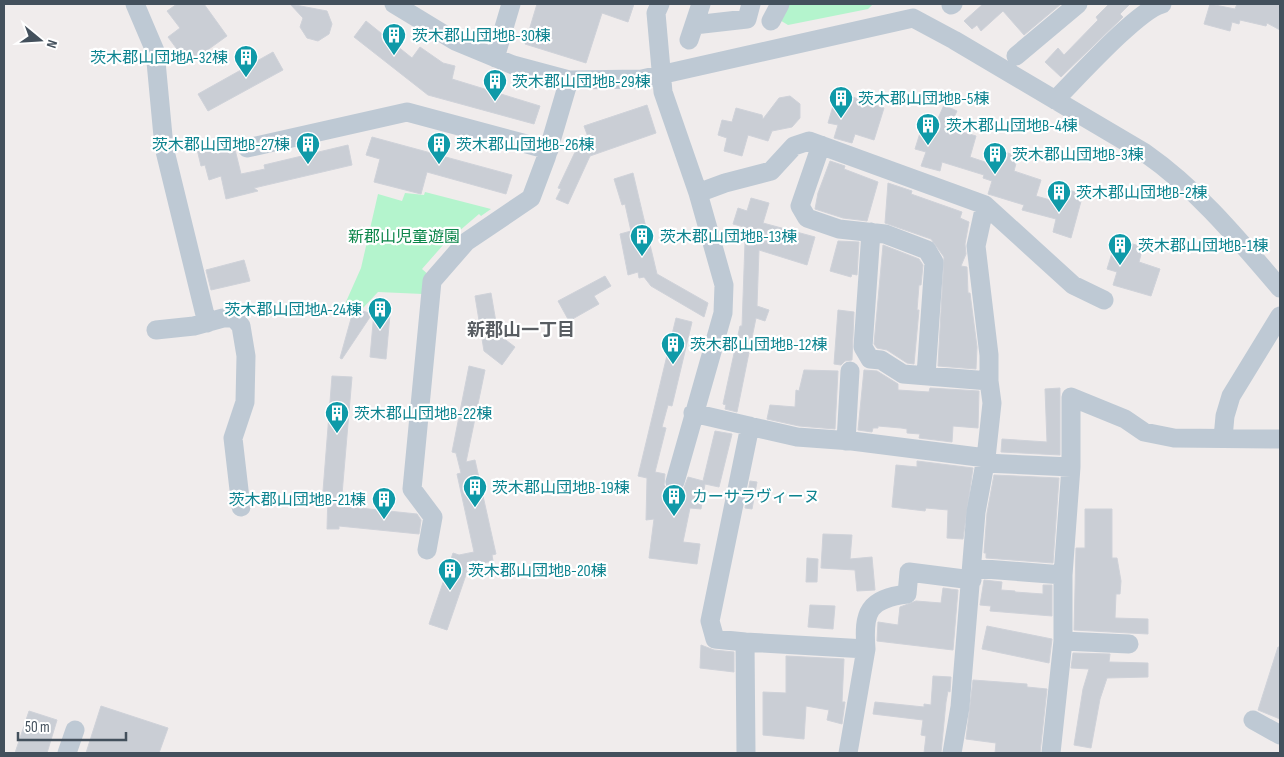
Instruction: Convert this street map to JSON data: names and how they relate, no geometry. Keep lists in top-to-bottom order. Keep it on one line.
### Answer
{"districts":["新郡山一丁目"],"parks":["新郡山児童遊園"],"places":{"building":["茨木郡山団地B-30棟","茨木郡山団地A-32棟","茨木郡山団地B-29棟","茨木郡山団地B-5棟","茨木郡山団地B-4棟","茨木郡山団地B-27棟","茨木郡山団地B-26棟","茨木郡山団地B-3棟","茨木郡山団地B-2棟","茨木郡山団地B-13棟","茨木郡山団地B-1棟","茨木郡山団地A-24棟","茨木郡山団地B-12棟","茨木郡山団地B-22棟","茨木郡山団地B-19棟","カーサラヴィーヌ","茨木郡山団地B-21棟","茨木郡山団地B-20棟"]},"scale_bar":"50 m","north":"right"}
